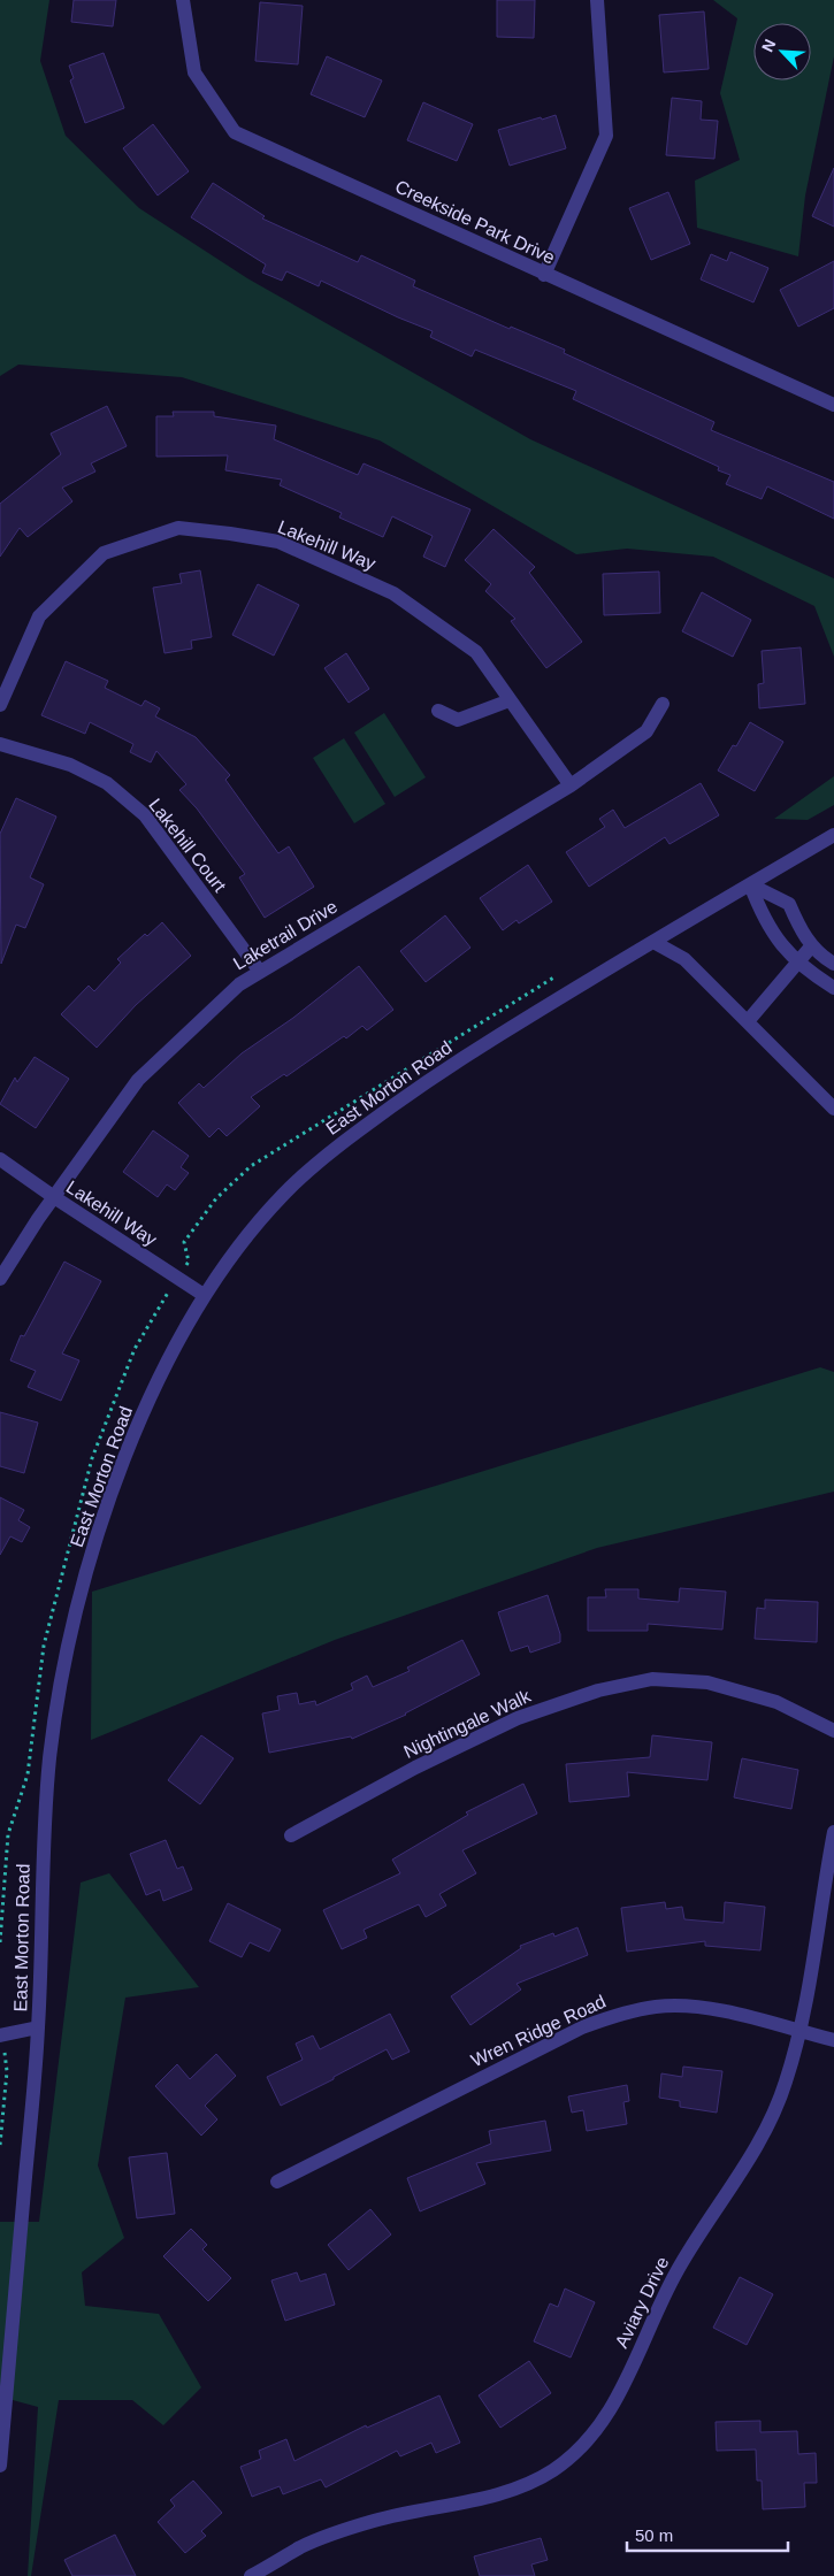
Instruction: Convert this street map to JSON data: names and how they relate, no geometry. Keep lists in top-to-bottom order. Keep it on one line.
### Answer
{"streets":{"street":["Creekside Park Drive","Lakehill Way","Lakehill Court","Laketrail Drive","East Morton Road","Nightingale Walk","Wren Ridge Road","Aviary Drive"]},"crossings":[["Lakehill Way","Laketrail Drive"],["Lakehill Way","East Morton Road"],["Lakehill Court","Laketrail Drive"],["Wren Ridge Road","Aviary Drive"]],"scale_bar":"50 m","north":"top left"}
